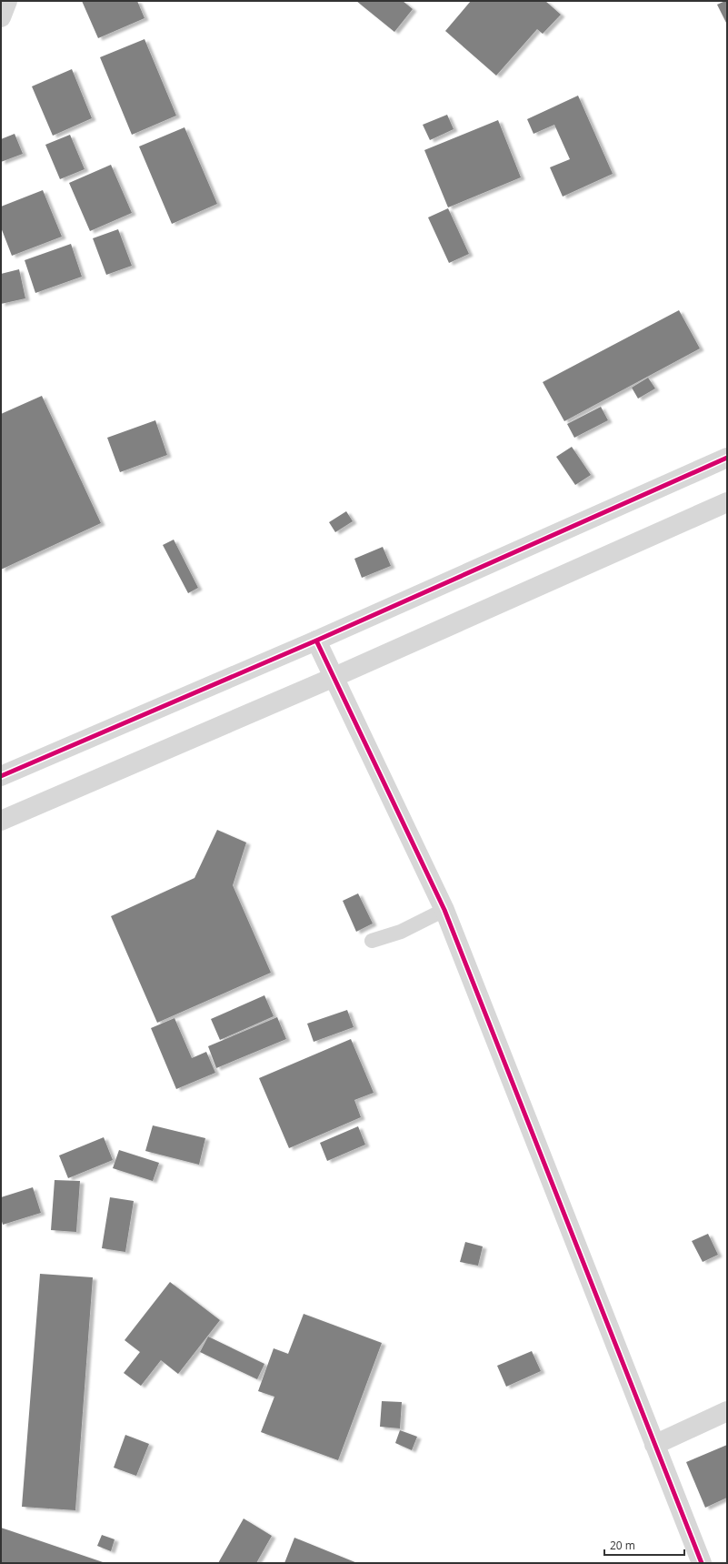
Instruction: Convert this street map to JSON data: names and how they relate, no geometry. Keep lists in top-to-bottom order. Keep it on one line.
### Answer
{"scale_bar":"20 m"}
